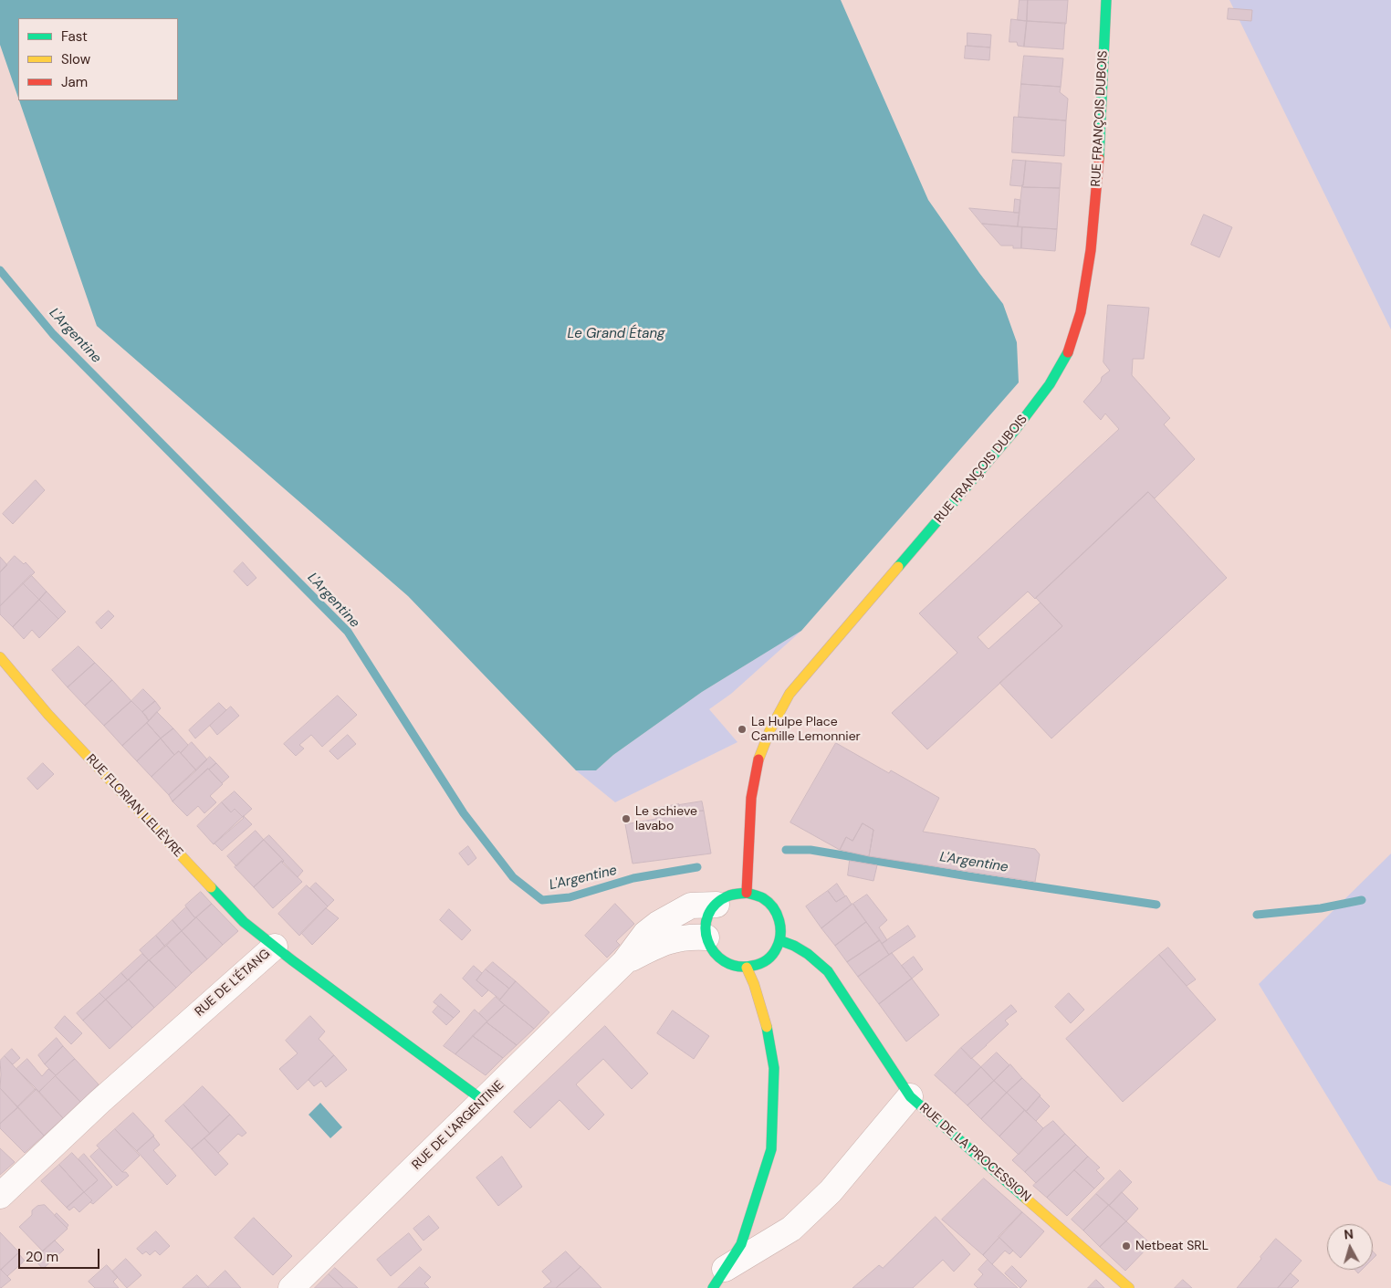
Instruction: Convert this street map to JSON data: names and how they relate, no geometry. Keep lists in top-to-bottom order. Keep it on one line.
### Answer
{"streets":{"main road":["RUE FRANÇOIS DUBOIS","RUE FLORIAN LELIÈVRE","RUE DE L'ÉTANG","RUE DE LA PROCESSION"],"street":["RUE DE L'ARGENTINE"]},"crossings":[["RUE FRANÇOIS DUBOIS","RUE DE L'ARGENTINE"],["RUE FLORIAN LELIÈVRE","RUE DE L'ÉTANG"],["RUE DE L'ÉTANG","RUE DE L'ARGENTINE"]],"water":["Le Grand Étang","L'Argentine"],"places":["La Hulpe Place Camille Lemonnier","Le schieve lavabo","Netbeat SRL"],"legend":["Fast","Slow","Jam"],"scale_bar":"20 m","north":"top"}
